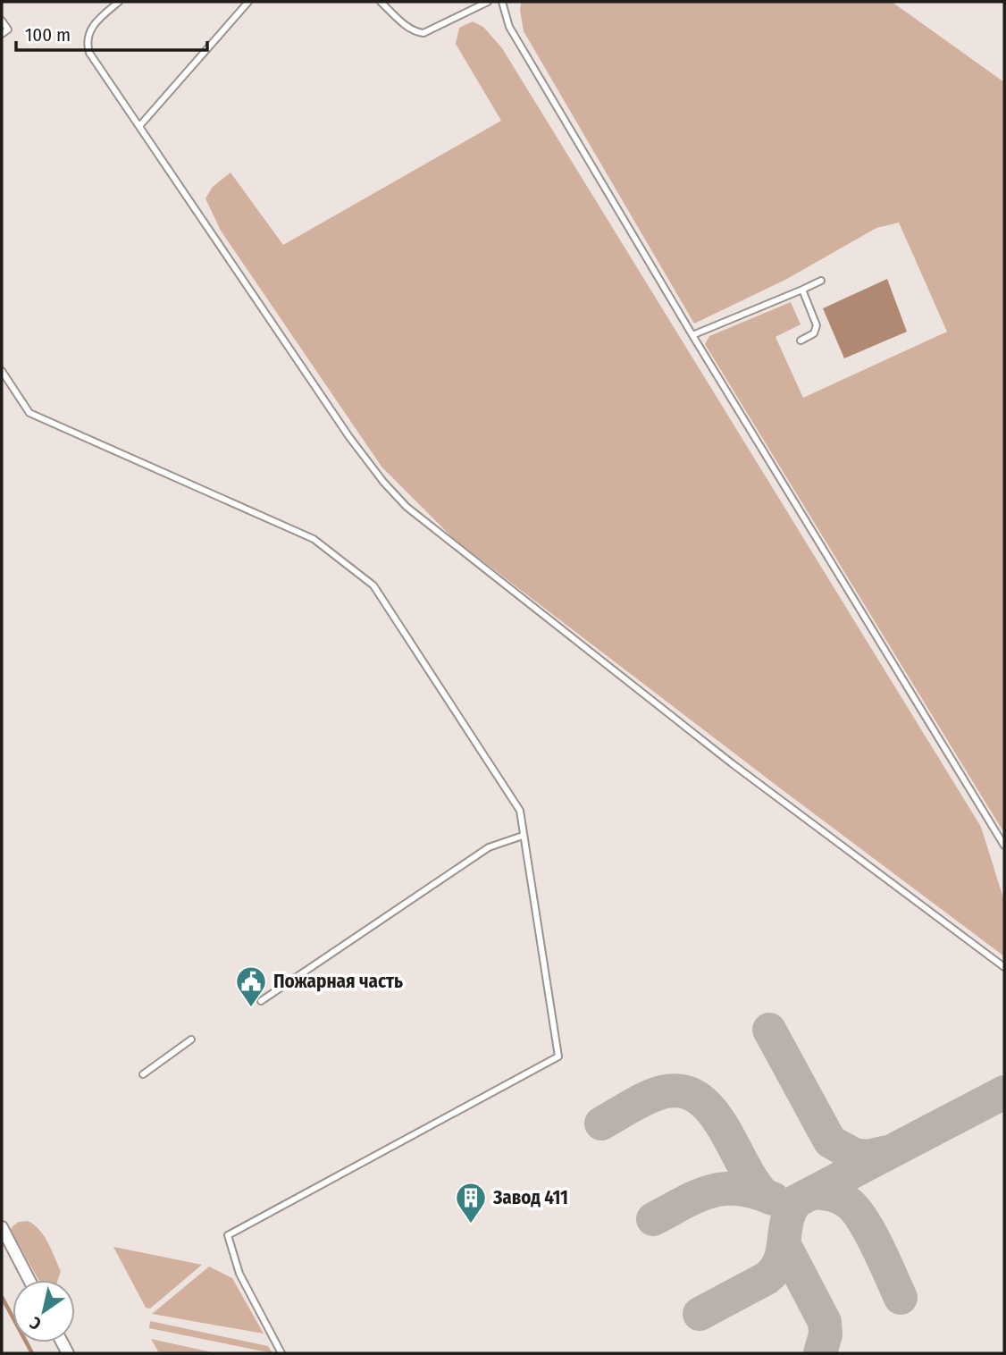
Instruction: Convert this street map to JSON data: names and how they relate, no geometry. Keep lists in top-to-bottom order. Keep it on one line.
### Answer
{"places":{"public building":["Пожарная часть"],"building":["Завод 411"]},"scale_bar":"100 m","north":"bottom left"}
